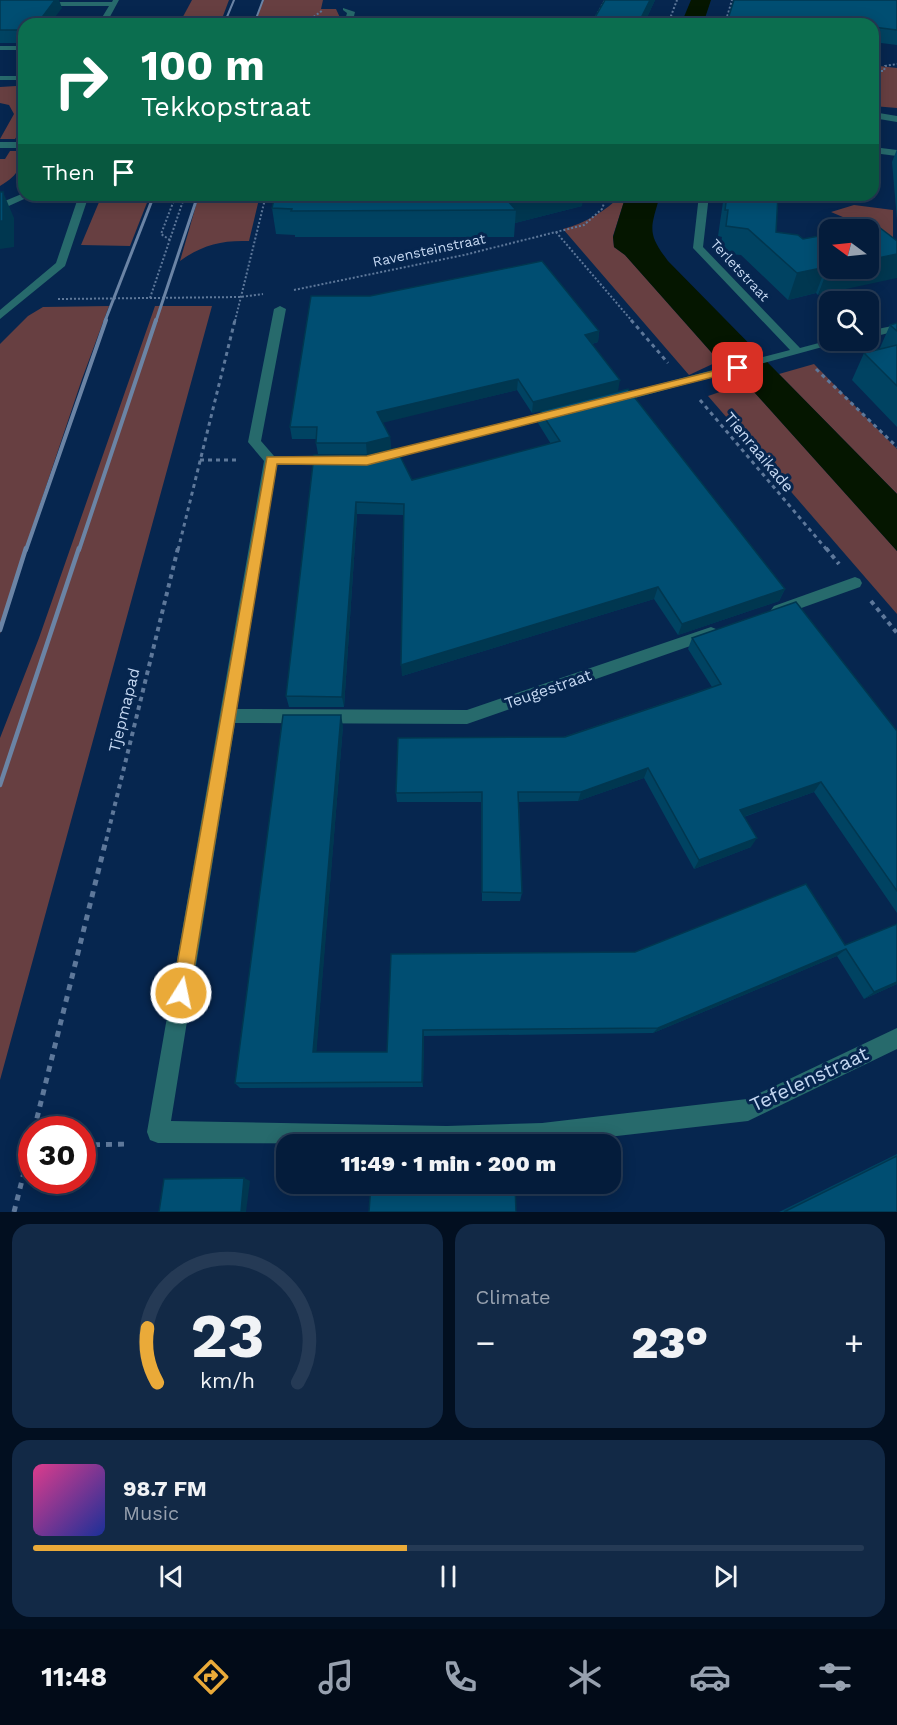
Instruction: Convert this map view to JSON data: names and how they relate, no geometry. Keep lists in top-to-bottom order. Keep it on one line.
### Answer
{"streets":{"street":["Terletstraat","Teugestraat","Tefelenstraat"],"path":["Ravensteinstraat","Tienraaikade","Tjepmapad"]},"crossings":[["Ravensteinstraat","Tienraaikade"]],"north":"left","page":{"turn":["100 m","Tekkopstraat"],"then":"Then","limit":"30","trip":"11:49 · 1 min · 200 m","tile":"Climate","heat":["−","23°","+"],"song":["98.7 FM","Music"],"tabs":"11:48","gauge":["23","km/h"]}}
